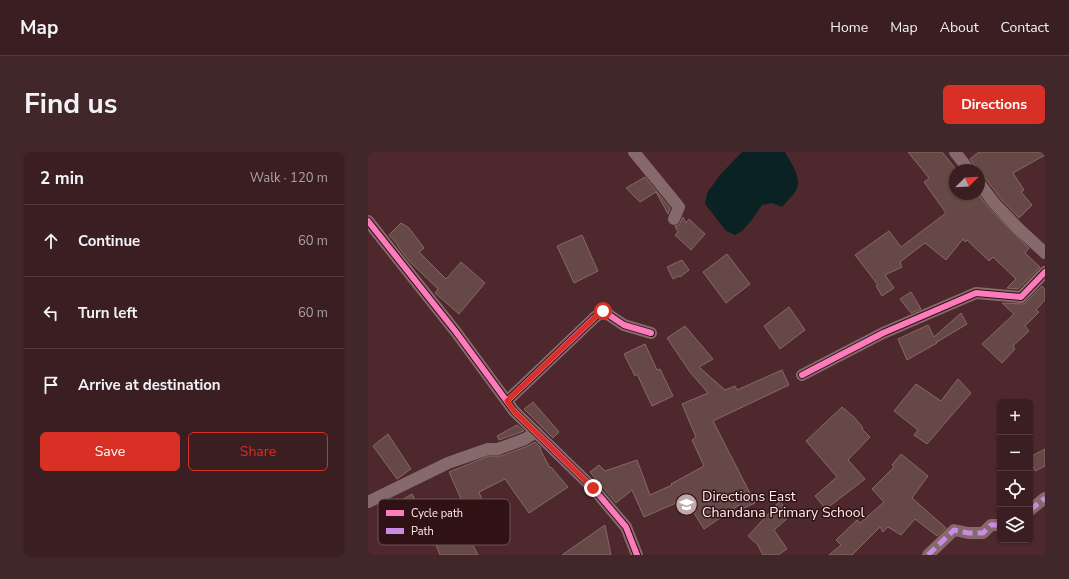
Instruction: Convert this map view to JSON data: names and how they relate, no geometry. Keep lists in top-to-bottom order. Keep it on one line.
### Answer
{"places":{"school or university":["Directions East Chandana Primary School"]},"legend":["Cycle path","Path"],"north":"top right","page":{"header":"Map","nav":["Home","Map","About","Contact"],"title":"Find us","buttons":["Directions",["Save","Share"]],"heading":["2 min","Walk · 120 m"],"list":[["Continue","60 m"],["Turn left","60 m"],"Arrive at destination"],"map_buttons":["+","−"]}}
